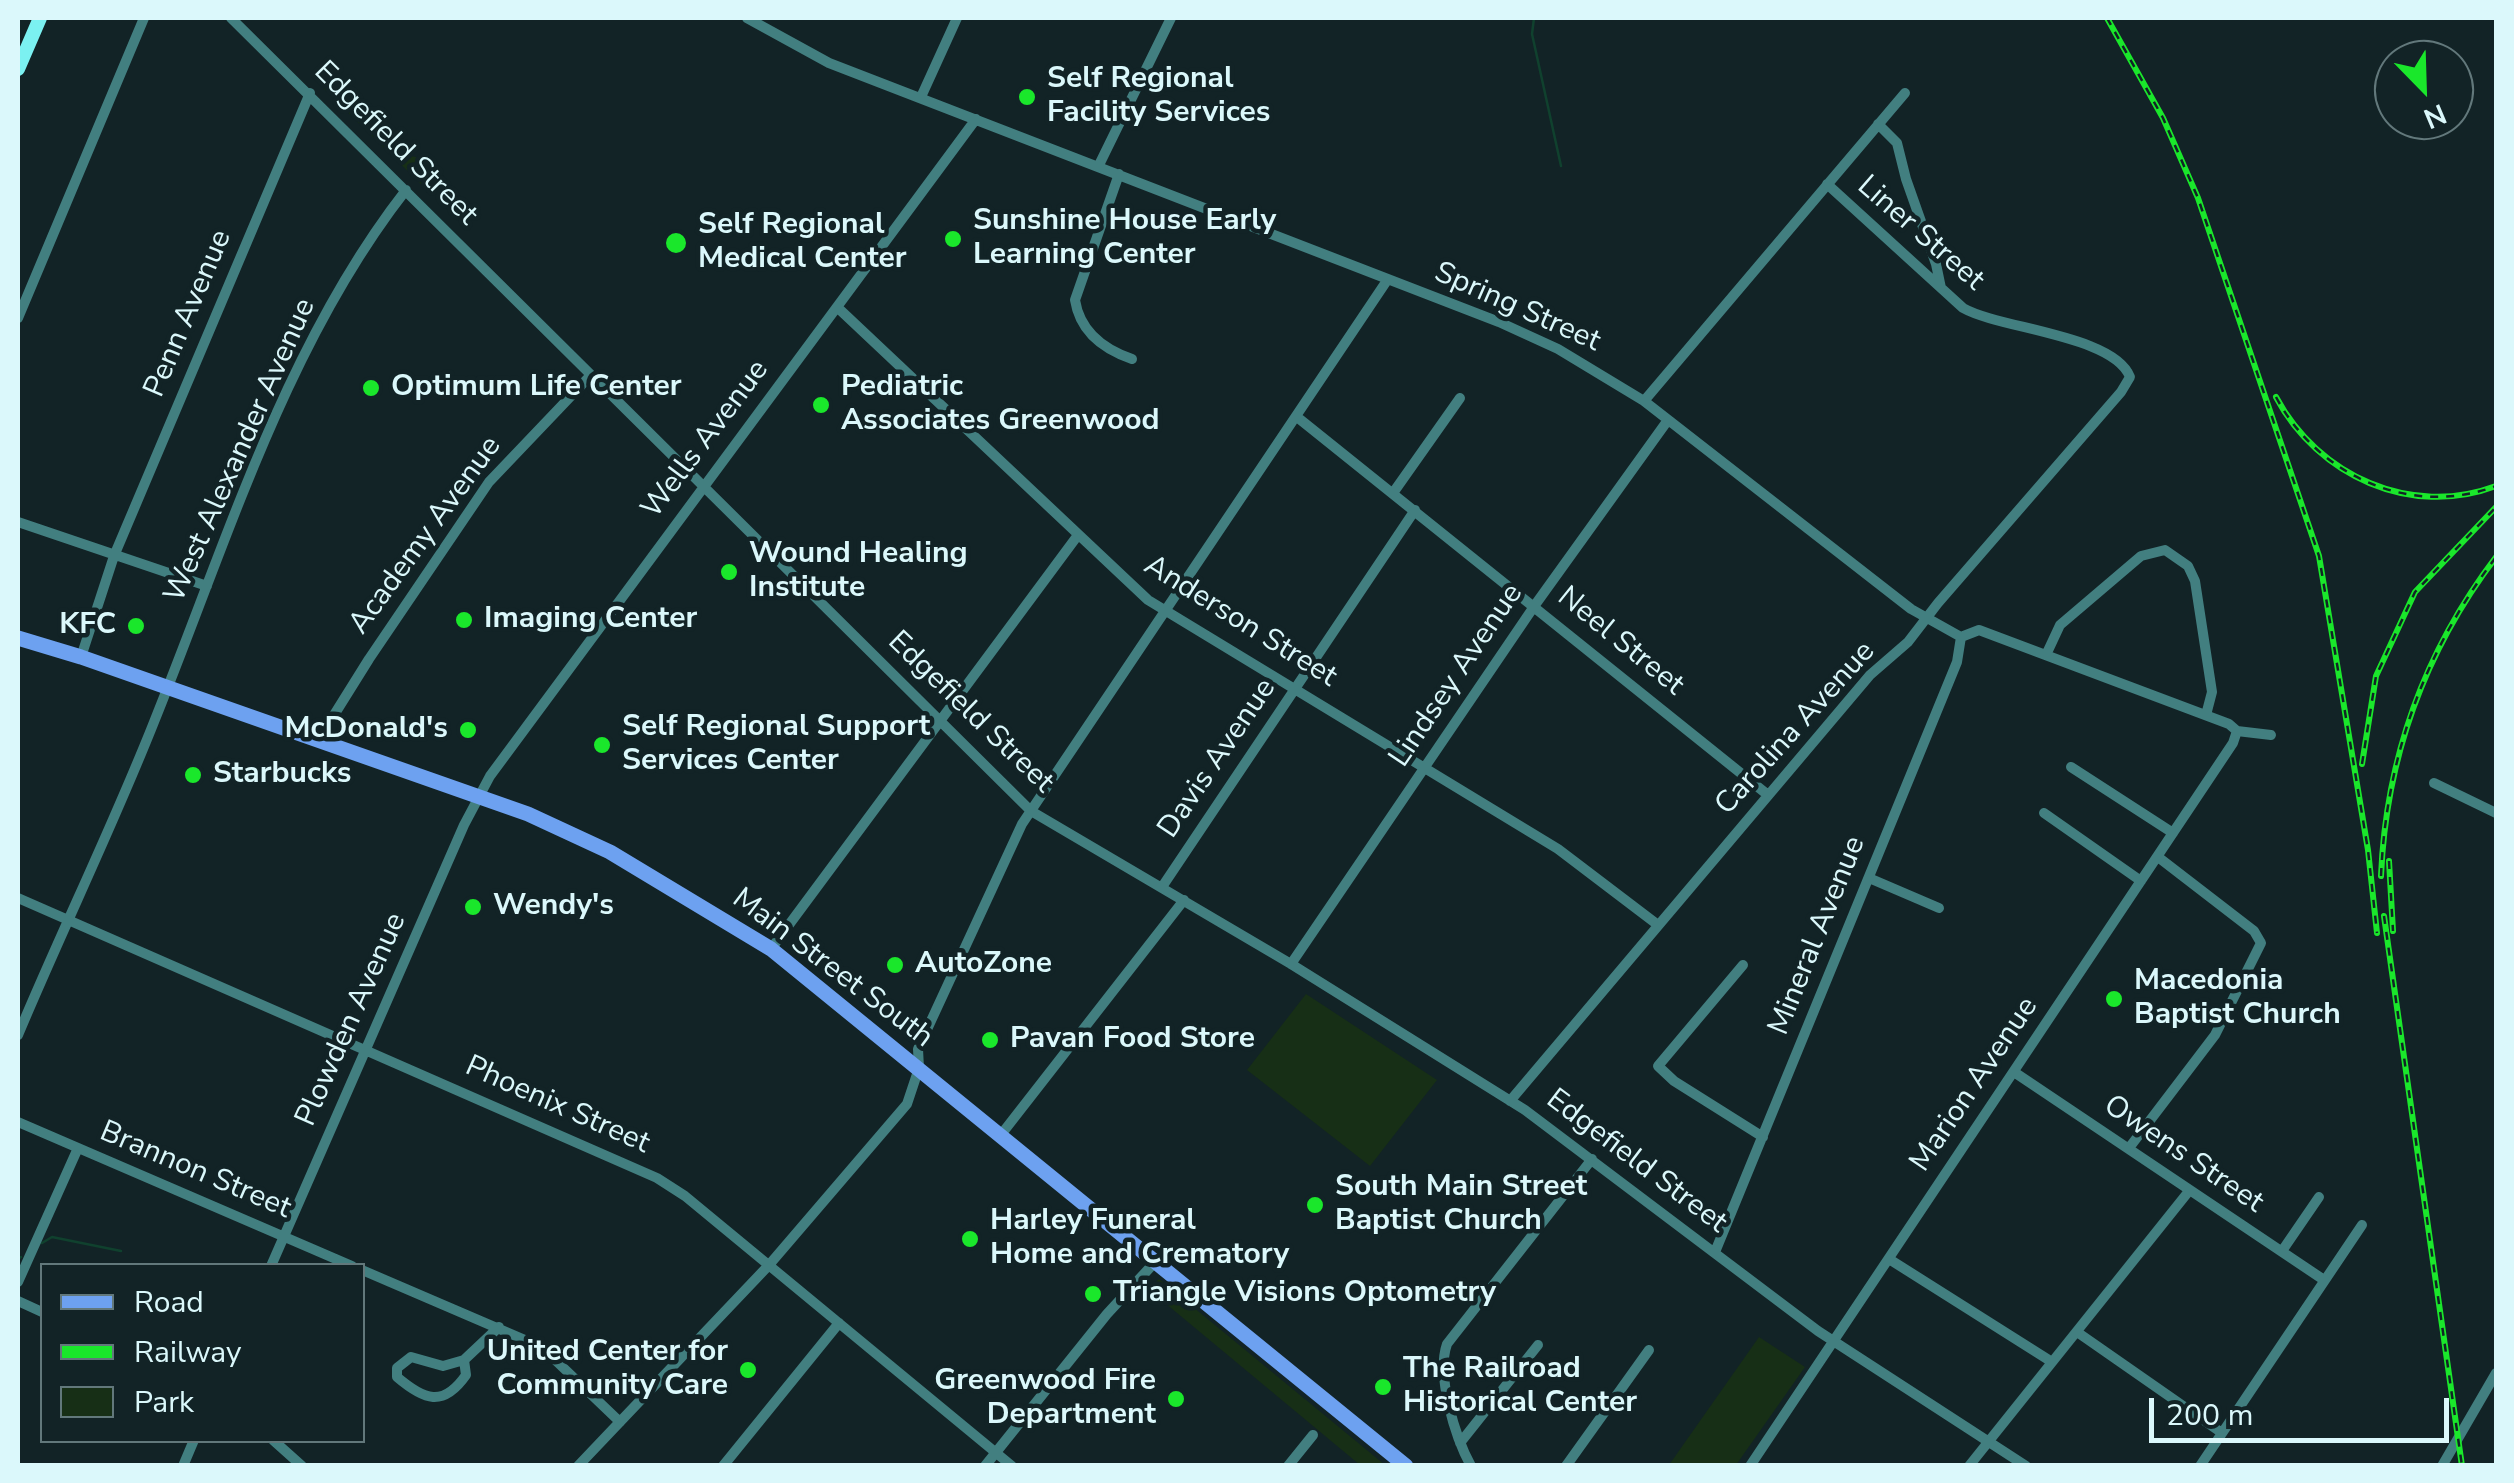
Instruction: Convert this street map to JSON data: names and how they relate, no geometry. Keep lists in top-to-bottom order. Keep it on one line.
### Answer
{"streets":{"main road":["Main Street South"],"street":["Edgefield Street","Liner Street","Spring Street","Penn Avenue","Wells Avenue","West Alexander Avenue","Academy Avenue","Anderson Street","Neel Street","Lindsey Avenue","Carolina Avenue","Davis Avenue","Mineral Avenue","Plowden Avenue","Marion Avenue","Phoenix Street","Owens Street","Brannon Street"]},"crossings":[["Edgefield Street","Penn Avenue"],["Edgefield Street","Wells Avenue"],["Edgefield Street","West Alexander Avenue"],["Edgefield Street","Academy Avenue"],["Edgefield Street","Lindsey Avenue"],["Edgefield Street","Carolina Avenue"],["Edgefield Street","Davis Avenue"],["Edgefield Street","Mineral Avenue"],["Edgefield Street","Marion Avenue"],["Liner Street","Carolina Avenue"],["Spring Street","Wells Avenue"],["Spring Street","Lindsey Avenue"],["Spring Street","Carolina Avenue"],["Spring Street","Mineral Avenue"],["Spring Street","Marion Avenue"],["Penn Avenue","Main Street South"],["Wells Avenue","Anderson Street"],["Wells Avenue","Main Street South"],["Wells Avenue","Plowden Avenue"],["West Alexander Avenue","Main Street South"],["West Alexander Avenue","Phoenix Street"],["Academy Avenue","Main Street South"],["Anderson Street","Lindsey Avenue"],["Anderson Street","Carolina Avenue"],["Anderson Street","Davis Avenue"],["Neel Street","Lindsey Avenue"],["Neel Street","Carolina Avenue"],["Neel Street","Davis Avenue"],["Main Street South","Plowden Avenue"],["Plowden Avenue","Phoenix Street"],["Plowden Avenue","Brannon Street"],["Marion Avenue","Owens Street"]],"places":["Self Regional Facility Services","Sunshine House Early Learning Center","Self Regional Medical Center","Optimum Life Center","Pediatric Associates Greenwood","Wound Healing Institute","Imaging Center","KFC","McDonald's","Self Regional Support Services Center","Starbucks","Wendy's","AutoZone","Macedonia Baptist Church","Pavan Food Store","South Main Street Baptist Church","Harley Funeral Home and Crematory","Triangle Visions Optometry","United Center for Community Care","The Railroad Historical Center","Greenwood Fire Department"],"legend":["Road","Railway","Park"],"scale_bar":"200 m","north":"bottom right"}
